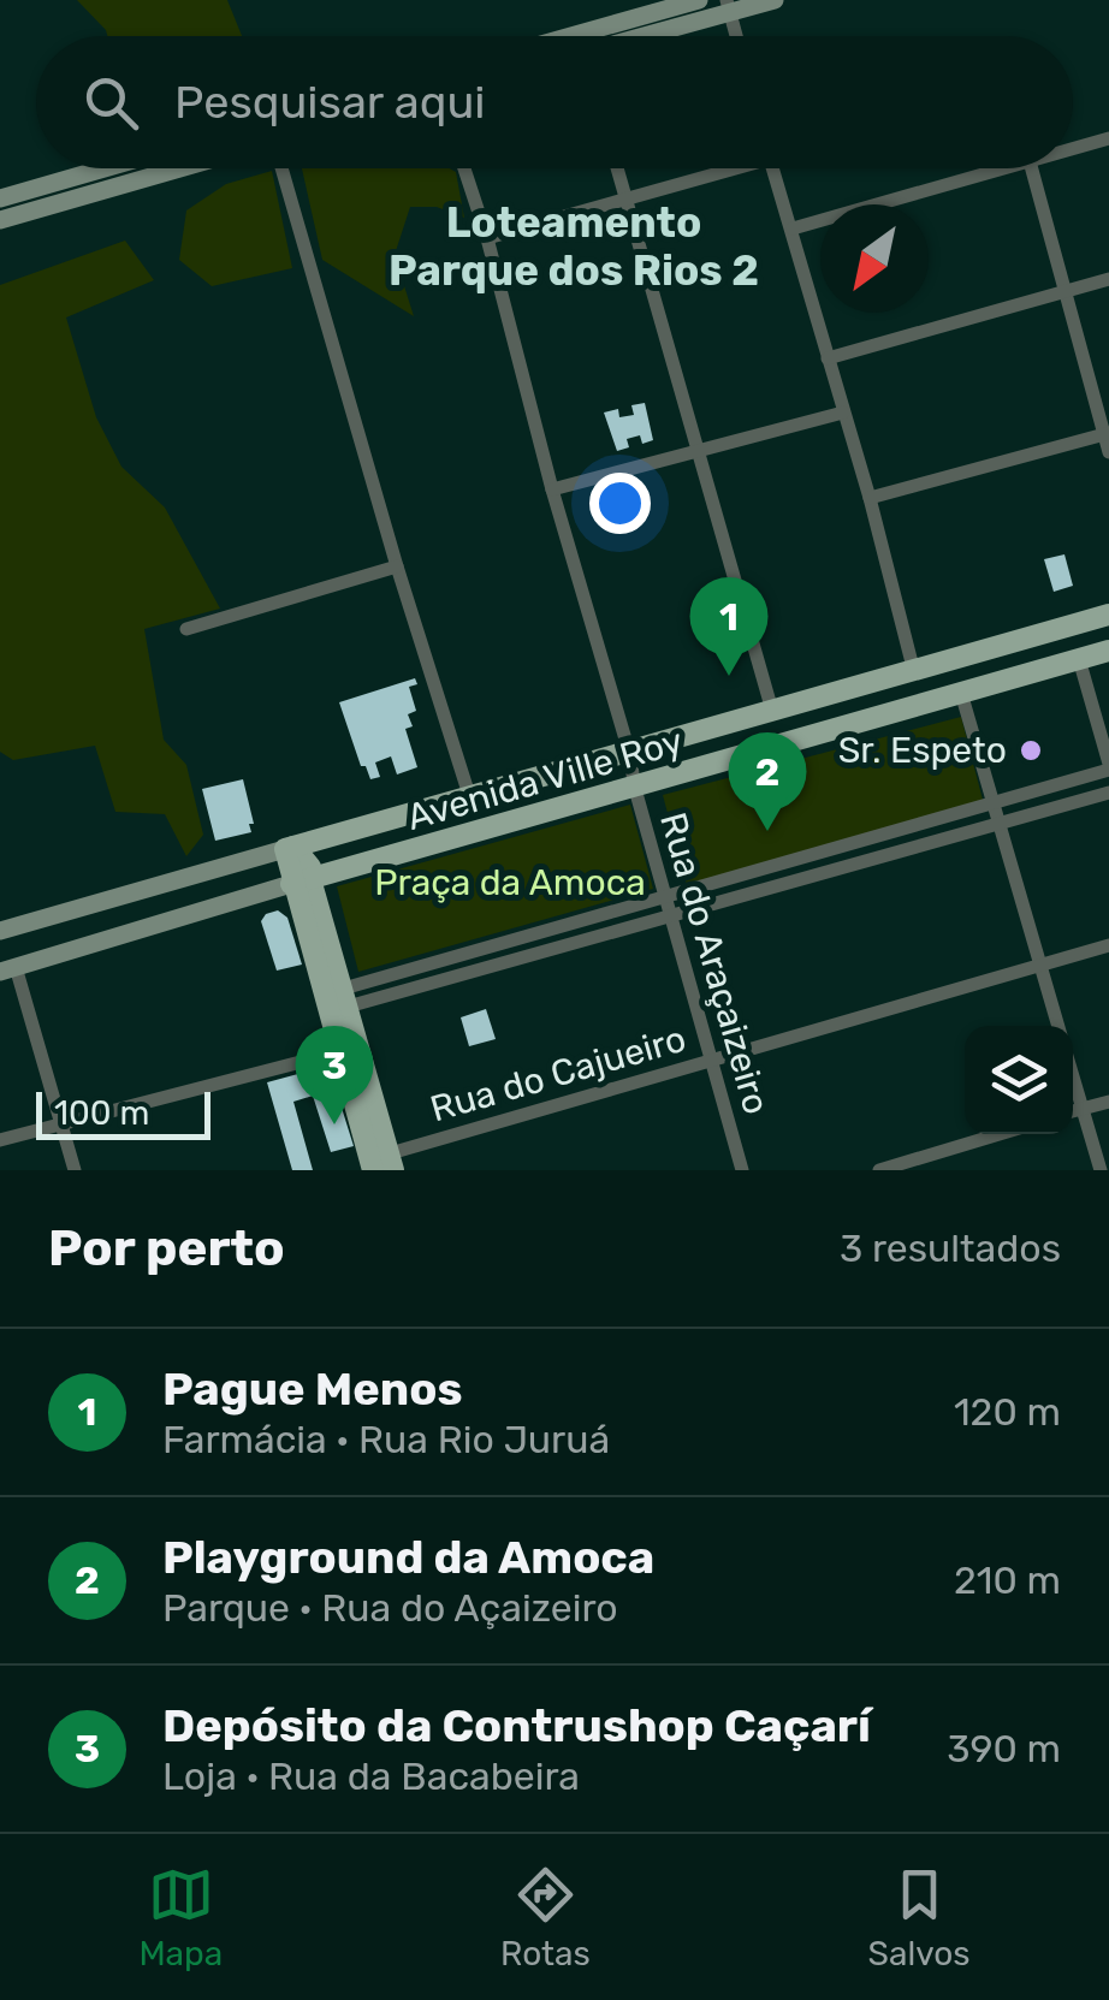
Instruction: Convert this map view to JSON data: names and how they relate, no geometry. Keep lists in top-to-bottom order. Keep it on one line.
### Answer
{"streets":{"main road":["Avenida Ville Roy"],"street":["Rua do Araçaizeiro","Rua do Cajueiro"]},"crossings":[["Avenida Ville Roy","Rua do Araçaizeiro"],["Rua do Araçaizeiro","Rua do Cajueiro"]],"districts":["Loteamento Parque dos Rios 2"],"parks":["Praça da Amoca"],"places":["Sr. Espeto"],"scale_bar":"100 m","north":"bottom left","page":{"search":"Pesquisar aqui","pins":["1","2","3"],"scale":"100 m","heading":["Por perto","3 resultados"],"list":[{"mark":"1","name":"Pague Menos","note":"Farmácia · Rua Rio Juruá","value":"120 m"},{"mark":"2","name":"Playground da Amoca","note":"Parque · Rua do Açaizeiro","value":"210 m"},{"mark":"3","name":"Depósito da Contrushop Caçarí","note":"Loja · Rua da Bacabeira","value":"390 m"}],"nav":["Mapa","Rotas","Salvos"]}}
